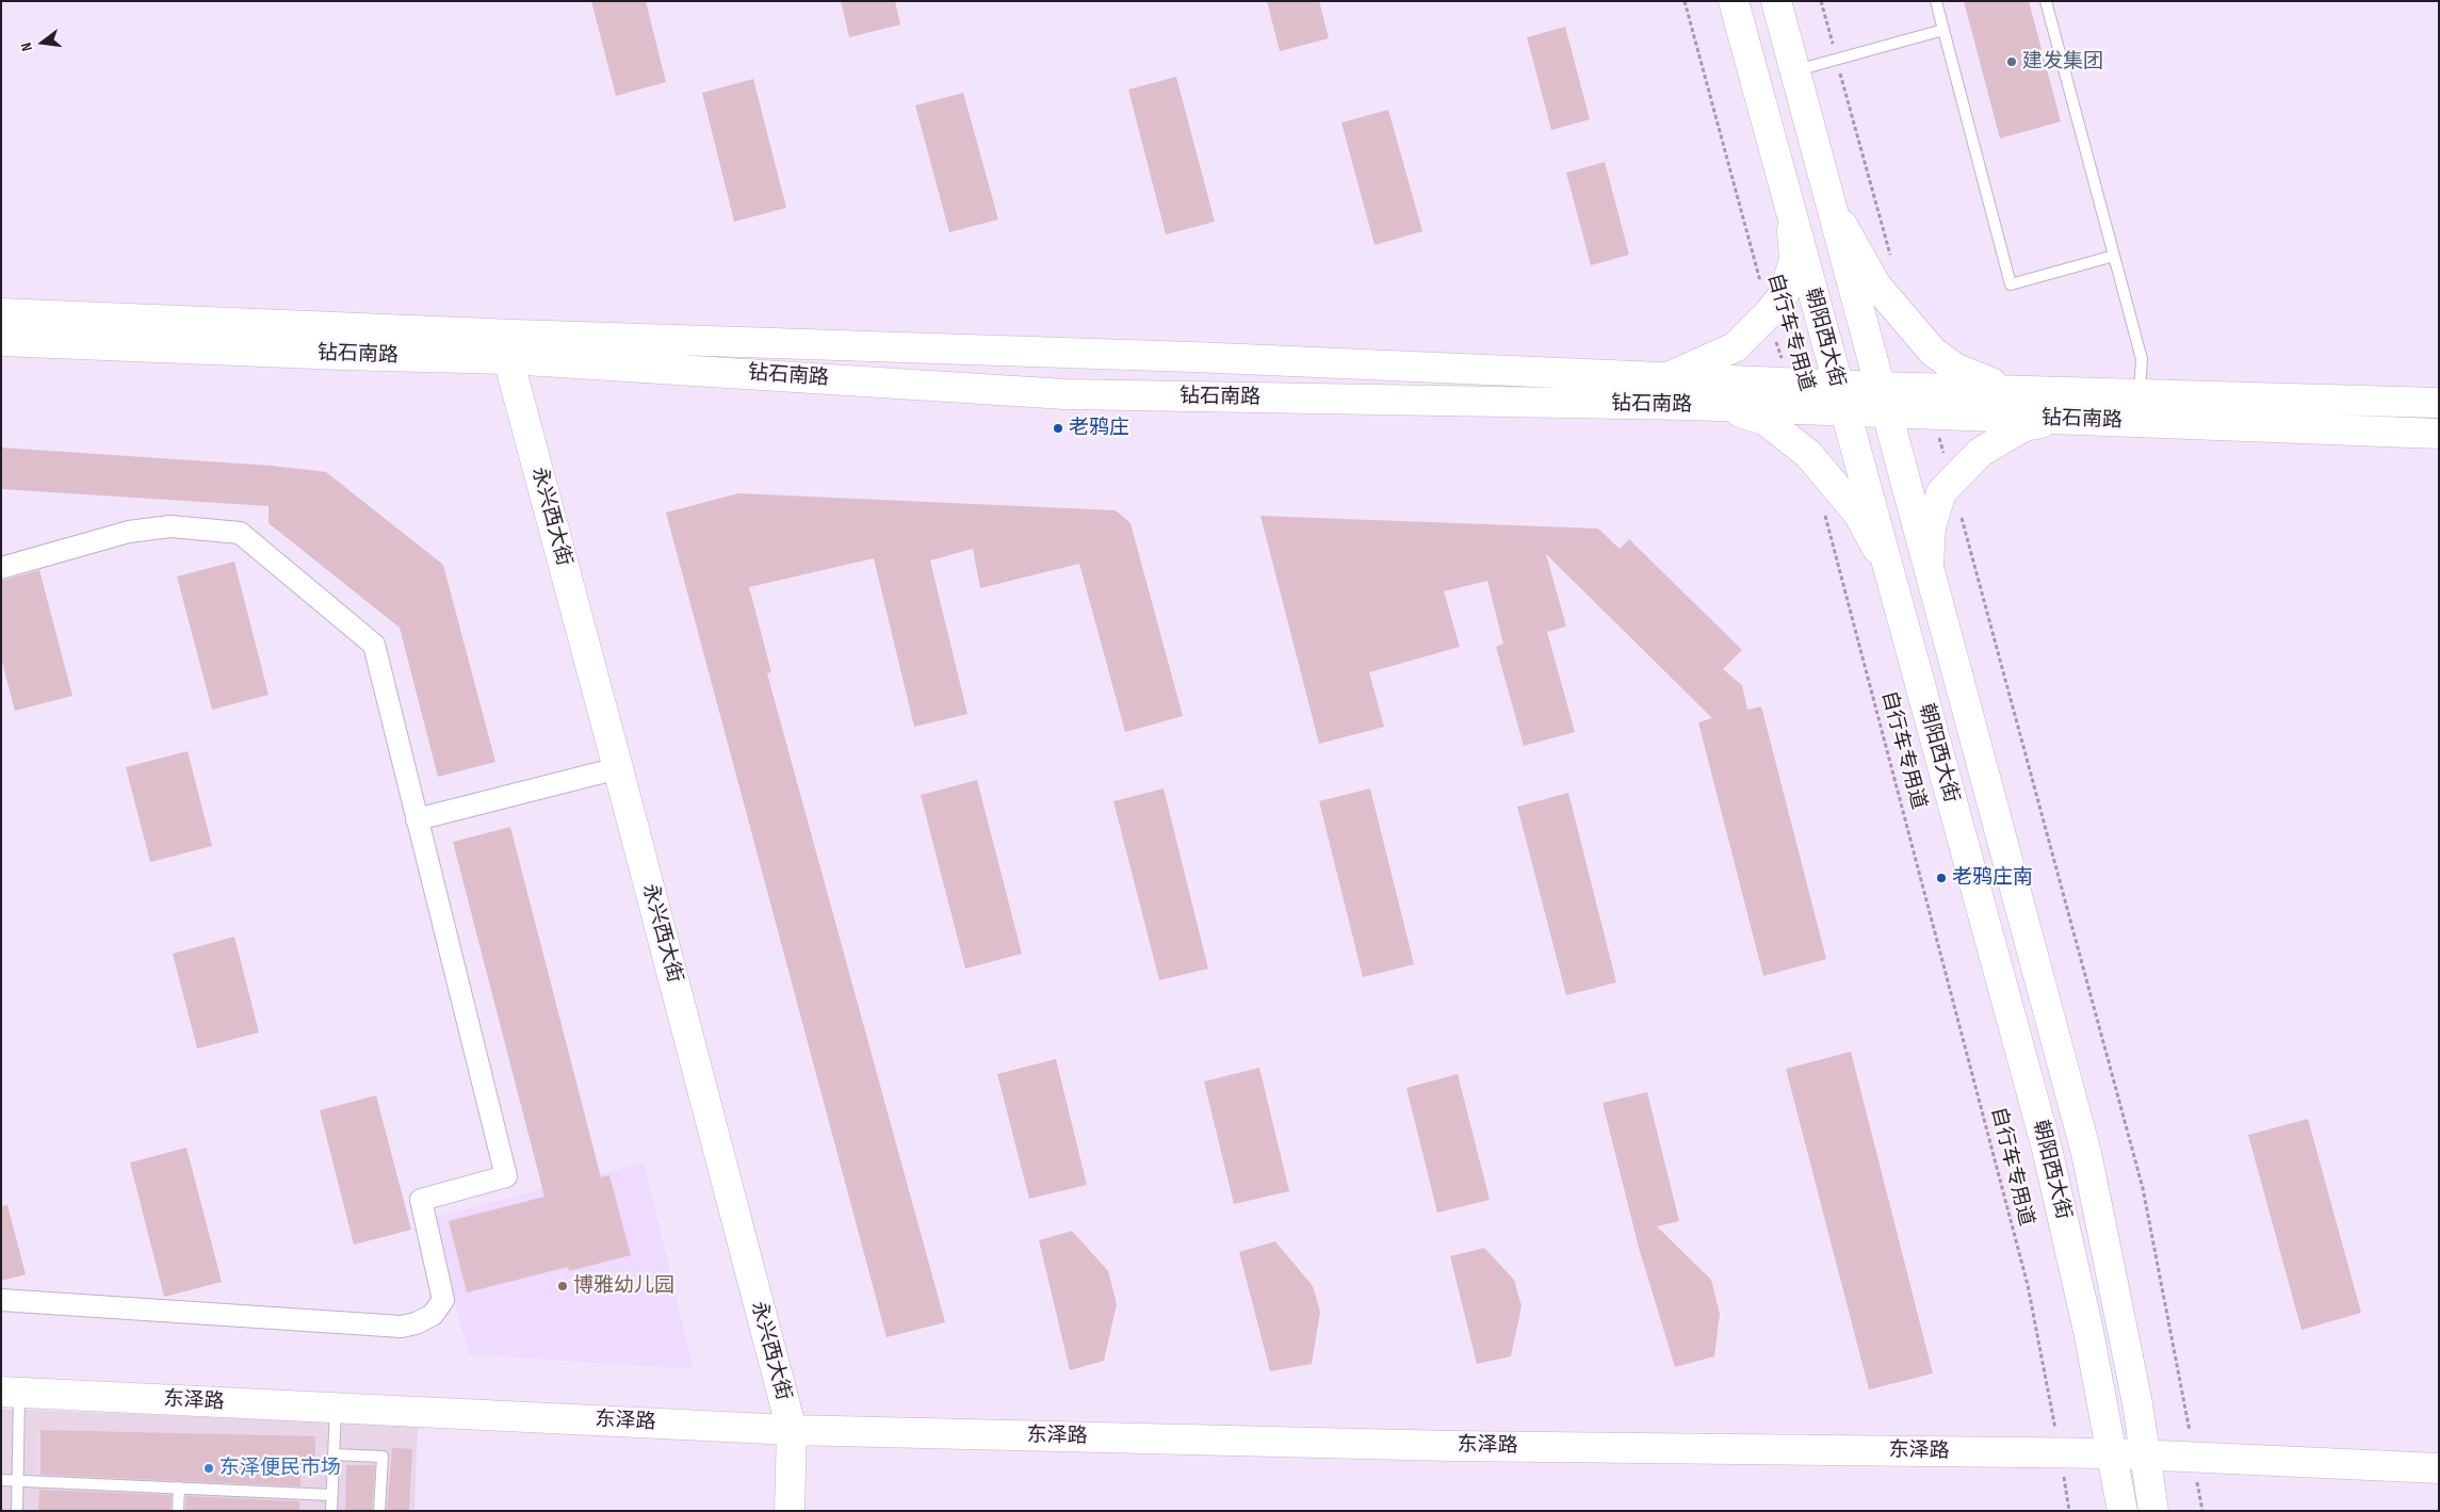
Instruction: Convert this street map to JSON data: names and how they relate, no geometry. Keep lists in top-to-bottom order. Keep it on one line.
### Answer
{"streets":{"main road":["朝阳西大街","钻石南路","永兴西大街","东泽路"],"path":["自行车专用道"]},"crossings":[["自行车专用道","钻石南路"],["自行车专用道","东泽路"],["朝阳西大街","钻石南路"],["朝阳西大街","东泽路"],["钻石南路","永兴西大街"],["永兴西大街","东泽路"]],"places":["建发集团","老鸦庄","老鸦庄南","博雅幼儿园","东泽便民市场"],"north":"left"}
